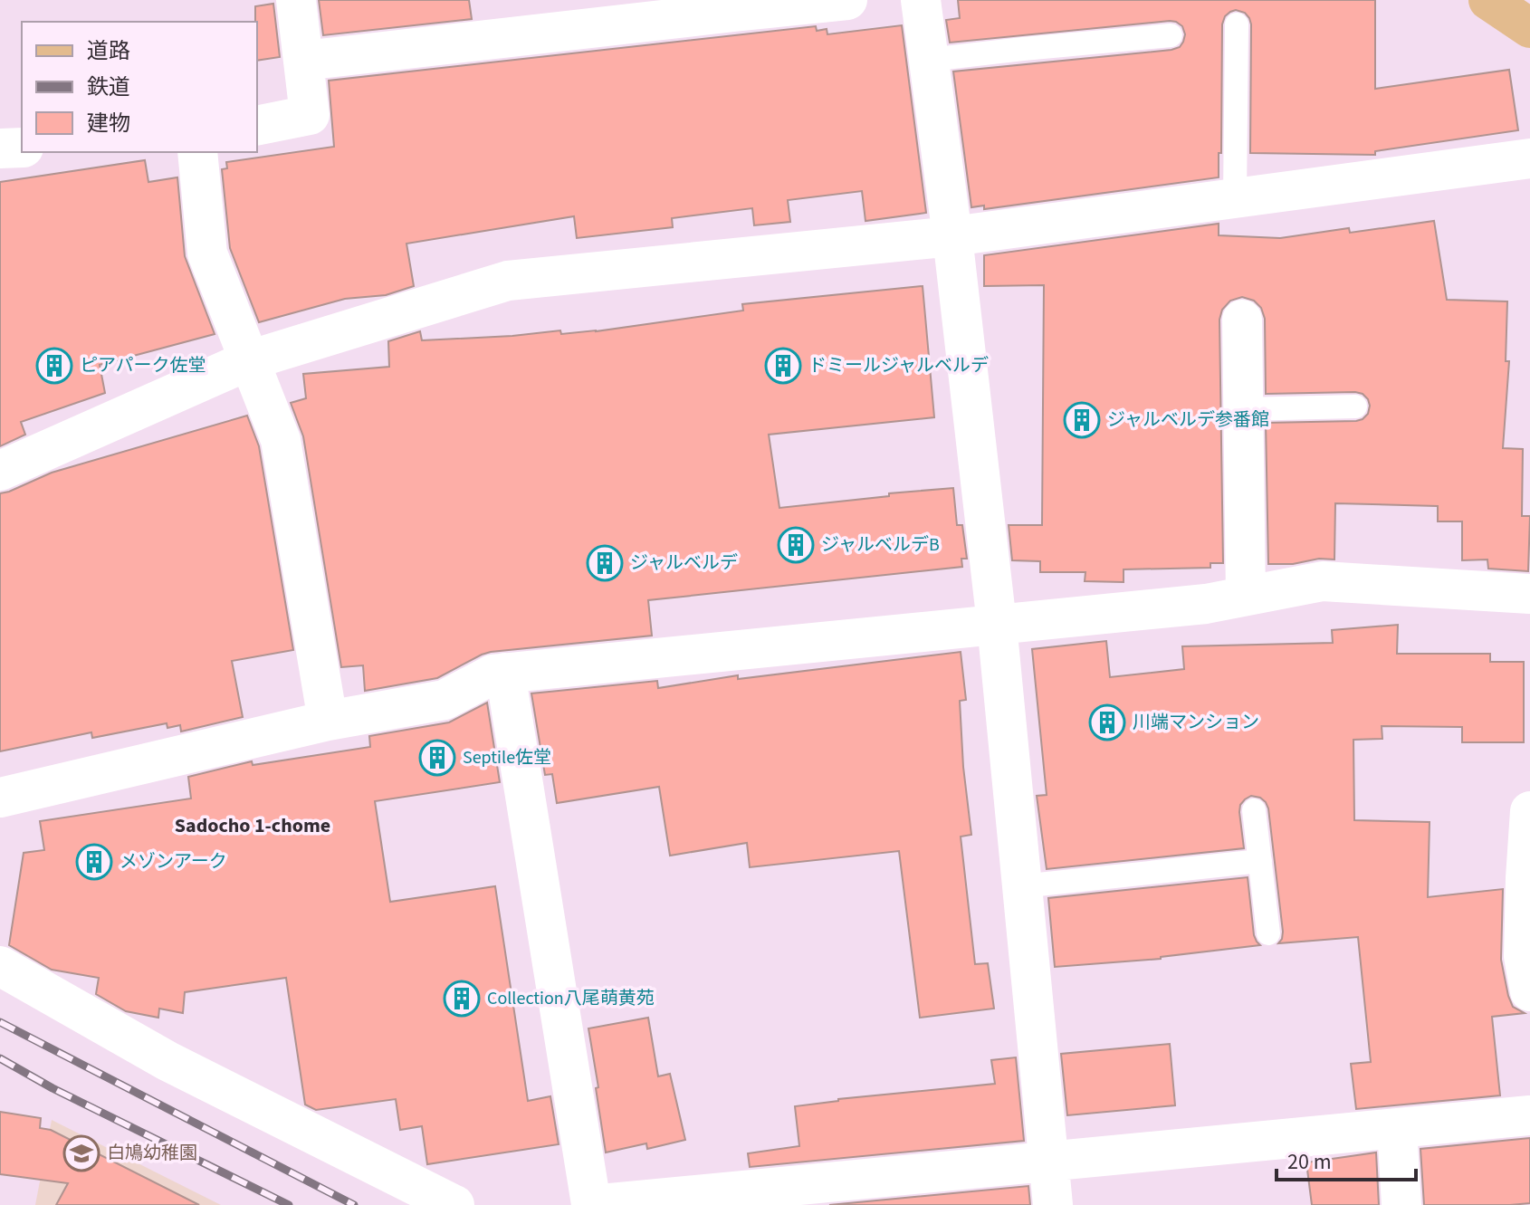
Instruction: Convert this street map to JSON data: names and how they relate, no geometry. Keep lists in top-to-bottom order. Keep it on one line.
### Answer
{"districts":["Sadocho 1-chome"],"places":{"building":["ピアパーク佐堂","ドミールジャルベルデ","ジャルベルデ参番館","ジャルベルデB","ジャルベルデ","川端マンション","Septile佐堂","メゾンアーク","Collection八尾萌黄苑"],"school or university":["白鳩幼稚園"]},"legend":["道路","鉄道","建物"],"scale_bar":"20 m"}
